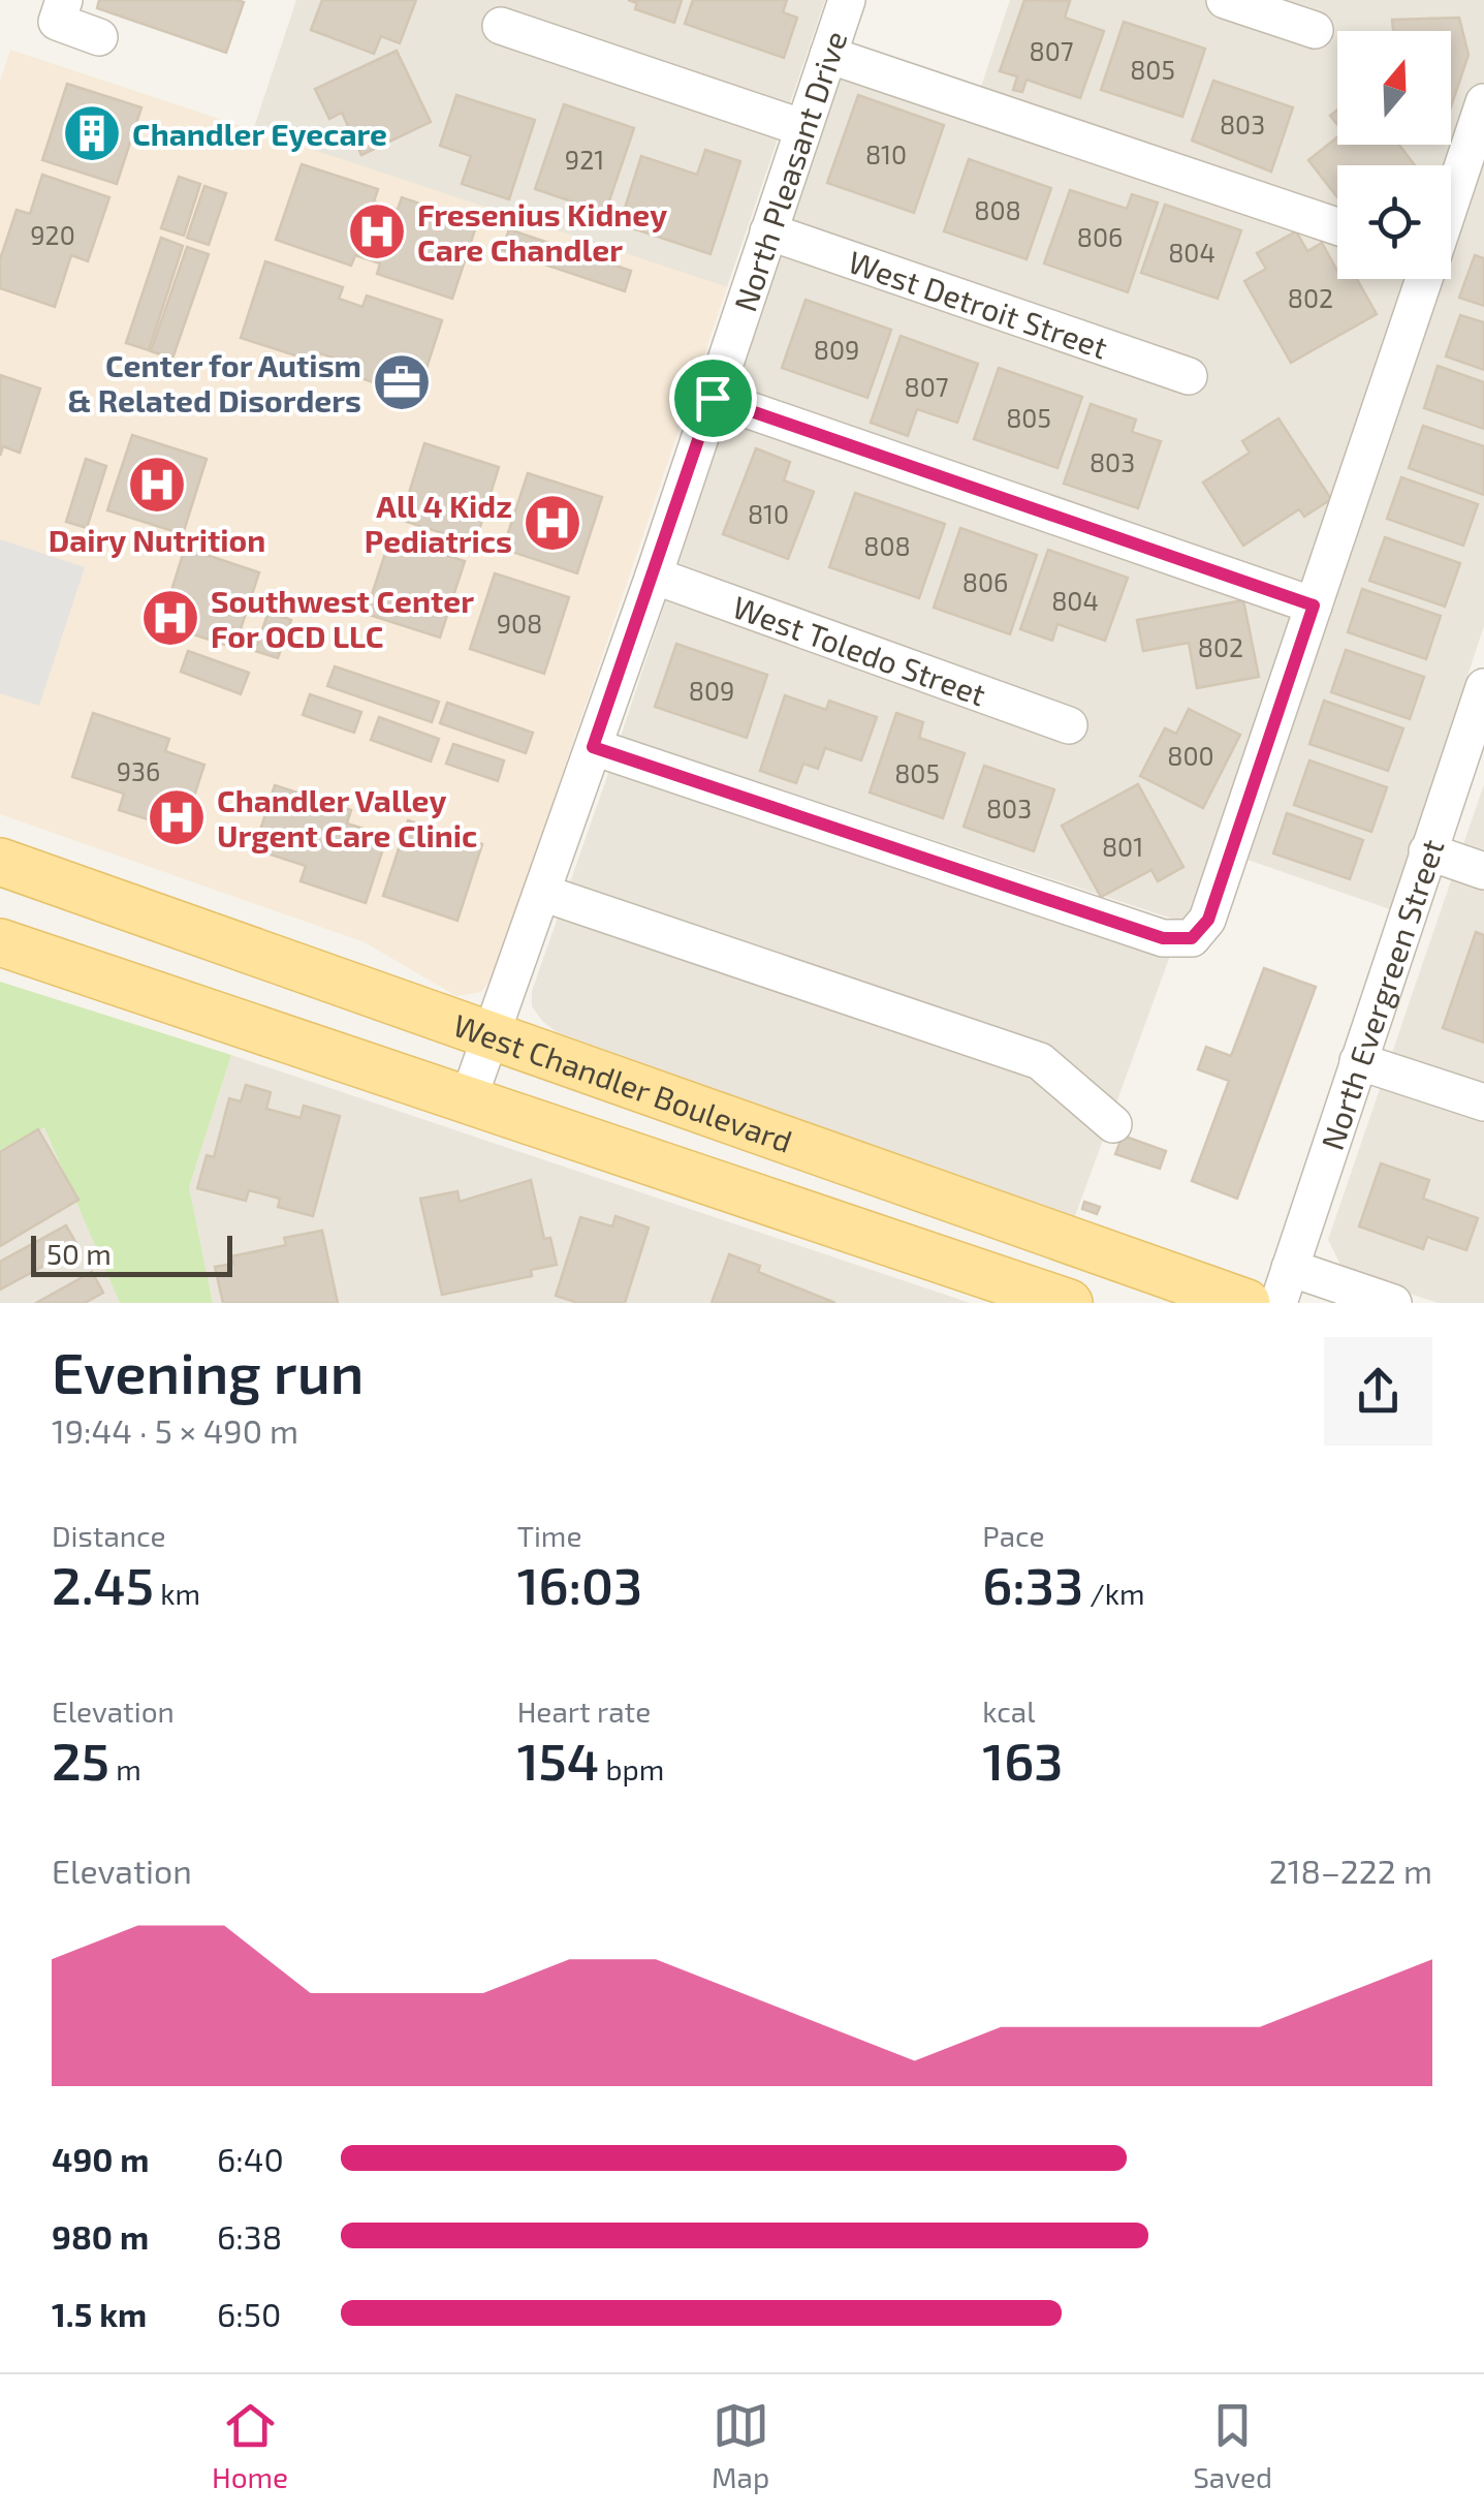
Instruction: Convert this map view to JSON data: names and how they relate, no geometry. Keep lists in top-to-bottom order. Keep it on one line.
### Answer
{"streets":{"main road":["West Chandler Boulevard"],"street":["North Pleasant Drive","West Detroit Street","West Toledo Street","North Evergreen Street"]},"crossings":[["North Pleasant Drive","West Detroit Street"],["North Pleasant Drive","West Toledo Street"],["North Pleasant Drive","West Chandler Boulevard"]],"places":{"building":["Chandler Eyecare"],"hospital":["Fresenius Kidney Care Chandler","Dairy Nutrition","All 4 Kidz Pediatrics","Southwest Center For OCD LLC","Chandler Valley Urgent Care Clinic"],"office":["Center for Autism & Related Disorders"]},"house_numbers":["807","805","803","810","921","808","920","806","804","802","809","807","805","803","810","808","806","804","908","802","809","800","936","805","803","801"],"scale_bar":"50 m","north":"top","page":{"scale":"50 m","heading":["Evening run","19:44 · 5 × 490 m"],"stats":[["Distance","2.45 km"],["Time","16:03"],["Pace","6:33 /km"],["Elevation","25 m"],["Heart rate","154 bpm"],["kcal","163"]],"chart":["Elevation","218–222 m"],"list":[{"name":"490 m","note":"6:40"},{"name":"980 m","note":"6:38"},{"name":"1.5 km","note":"6:50"}],"tabs":["Home","Map","Saved"]}}
